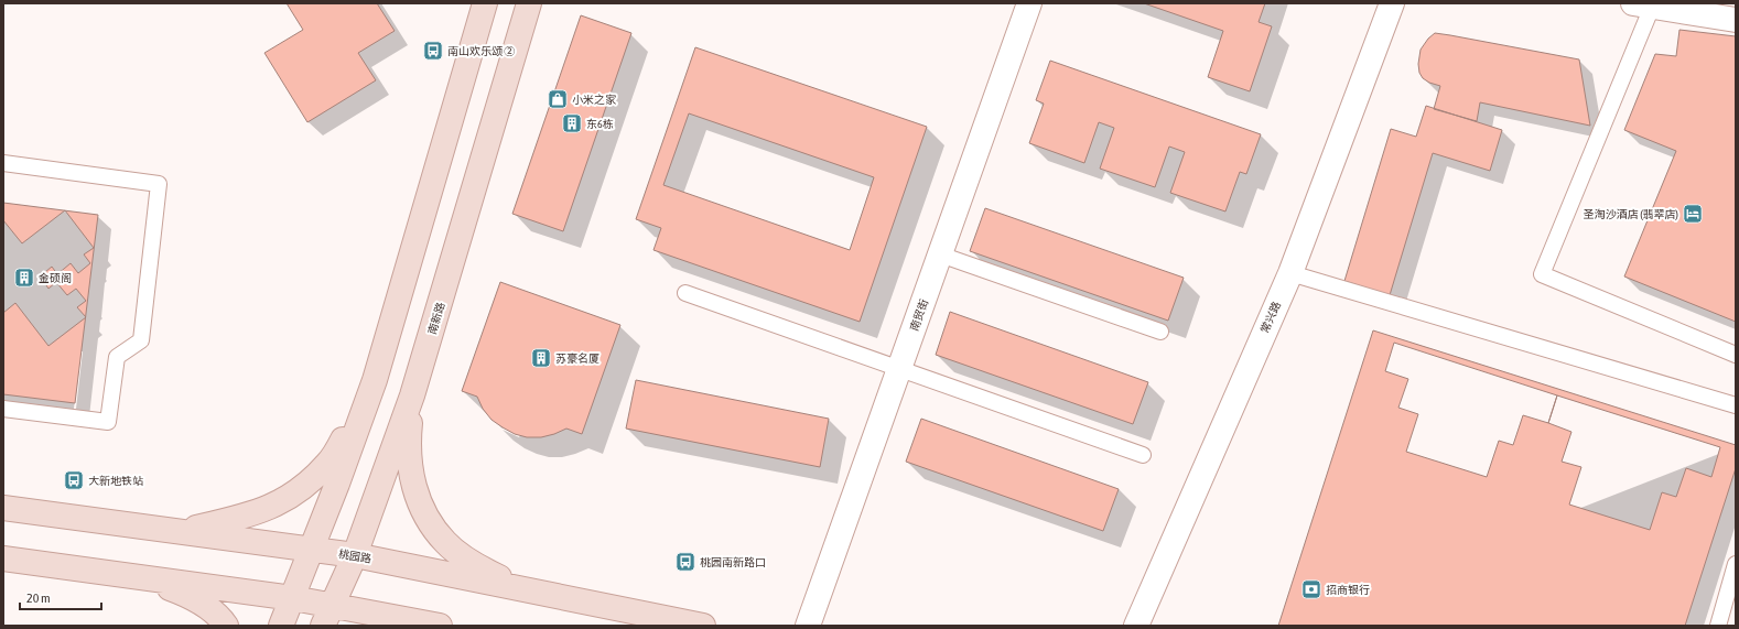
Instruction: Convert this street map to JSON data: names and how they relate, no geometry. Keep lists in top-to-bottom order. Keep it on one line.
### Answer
{"streets":{"main road":["南新路","桃园路"],"street":["南贸街","常兴路"]},"crossings":[["南新路","桃园路"]],"places":{"bus stop":["南山欢乐颂 ②","大新地铁站","桃园南新路口"],"shop":["小米之家"],"building":["东6栋","金硕阁","苏豪名厦"],"hotel":["圣淘沙酒店 (翡翠店)"],"bank":["招商银行"]},"scale_bar":"20 m"}
